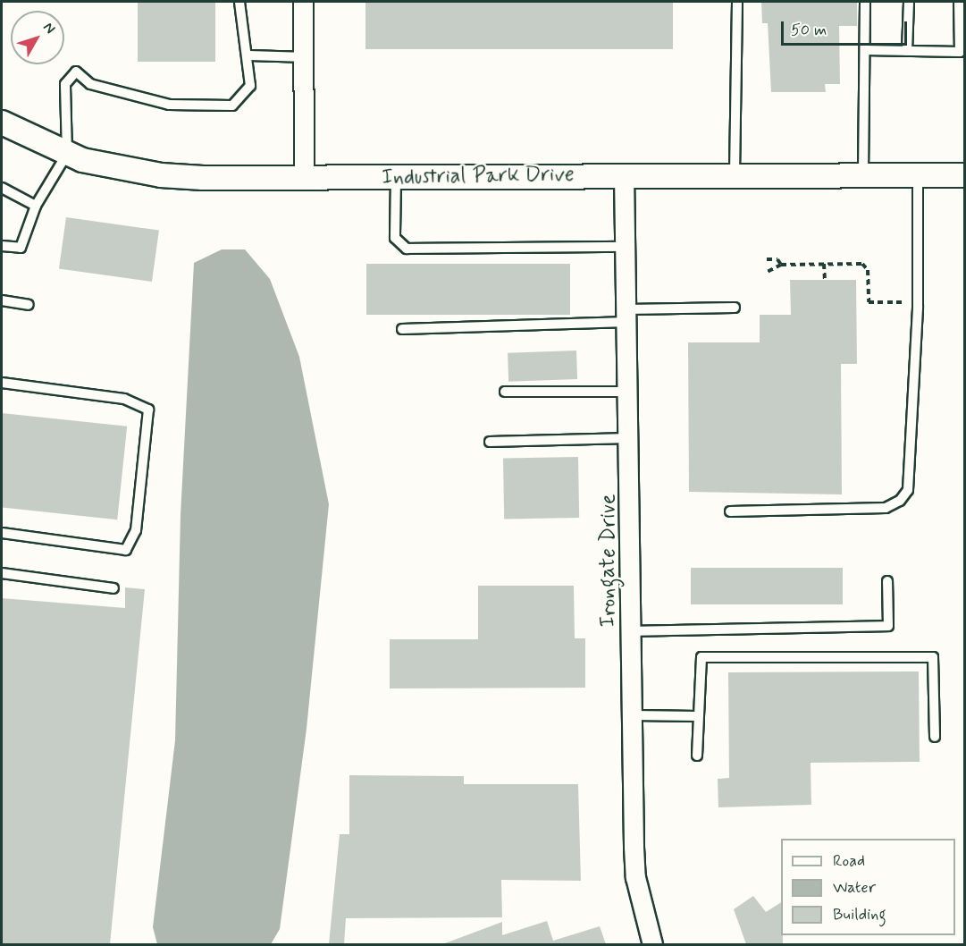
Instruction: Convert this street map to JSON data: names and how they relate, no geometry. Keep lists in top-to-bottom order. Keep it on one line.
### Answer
{"streets":{"street":["Industrial Park Drive","Irongate Drive"]},"crossings":[["Industrial Park Drive","Irongate Drive"]],"legend":["Road","Water","Building"],"scale_bar":"50 m","north":"top right"}
